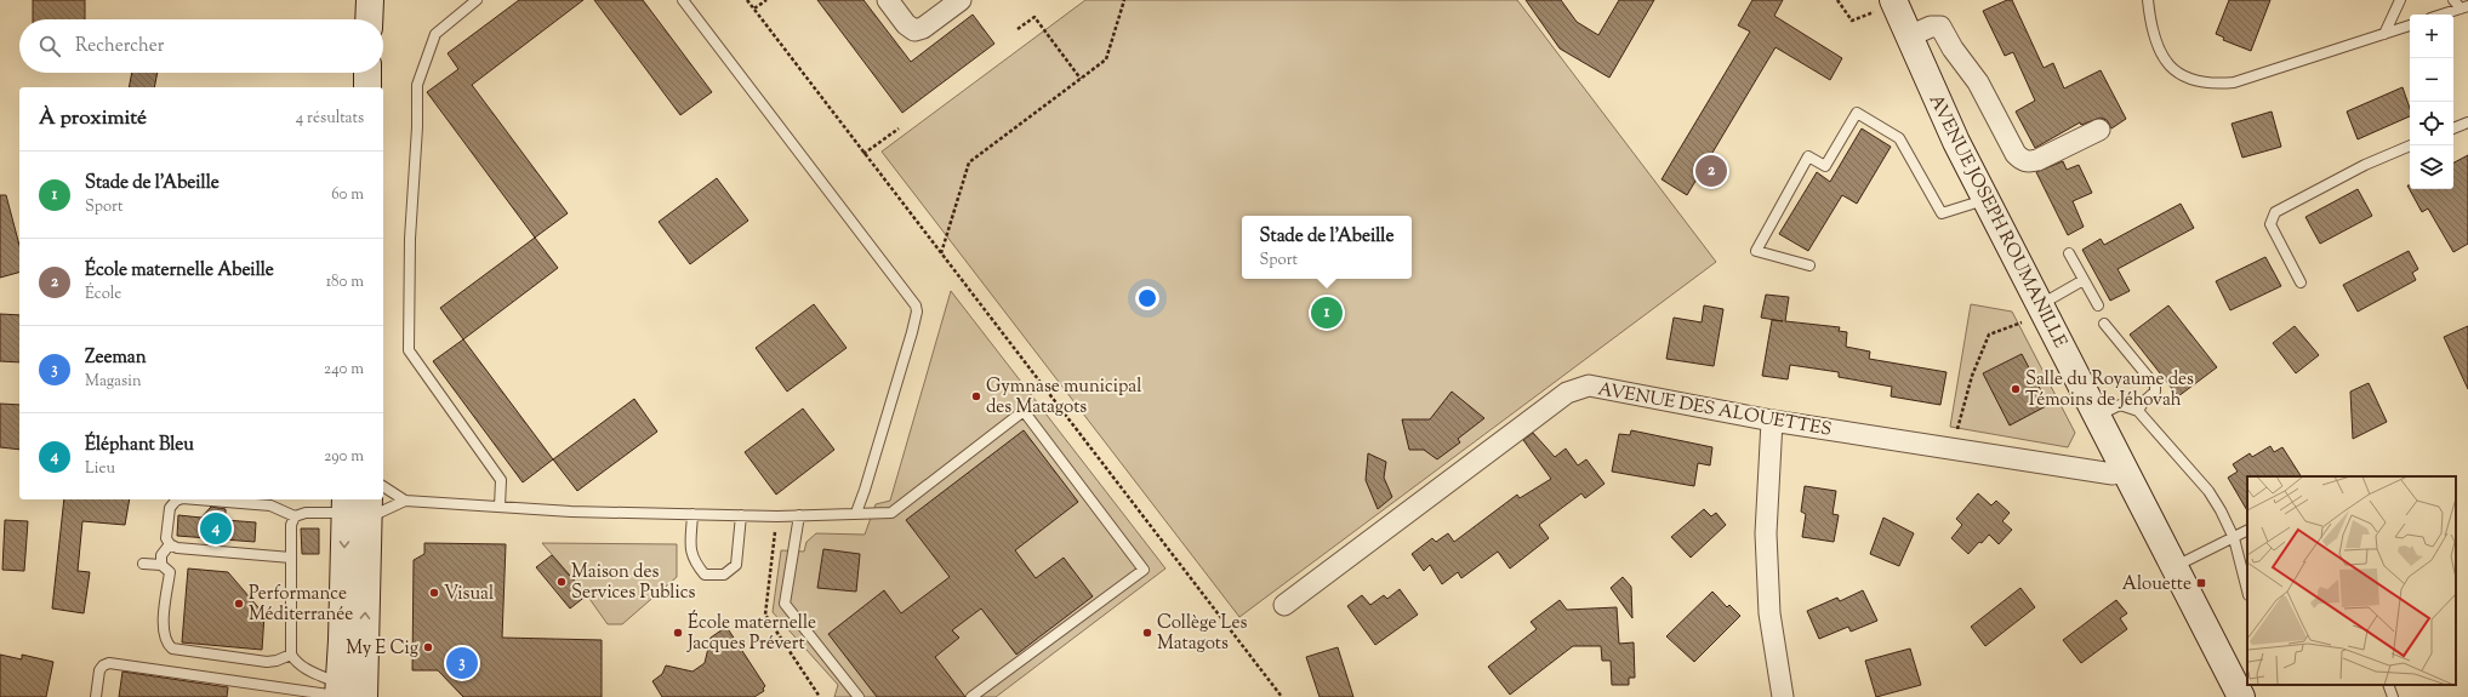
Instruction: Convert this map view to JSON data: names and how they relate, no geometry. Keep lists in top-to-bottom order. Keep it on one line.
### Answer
{"streets":{"main road":["AVENUE JOSEPH ROUMANILLE"],"street":["AVENUE DES ALOUETTES"]},"crossings":[["AVENUE JOSEPH ROUMANILLE","AVENUE DES ALOUETTES"]],"places":{"other":["Salle du Royaume des Témoins de Jéhovah","Gymnase municipal des Matagots","Maison des Services Publics","Visual","Performance Méditerranée","École maternelle Jacques Prévert","Collège Les Matagots","My E Cig"],"transit":["Alouette"]},"page":{"map_buttons":["+","−"],"search":"Rechercher","heading":["À proximité","4 résultats"],"list":[{"mark":"1","name":"Stade de l'Abeille","note":"Sport","value":"60 m"},{"mark":"2","name":"École maternelle Abeille","note":"École","value":"180 m"},{"mark":"3","name":"Zeeman","note":"Magasin","value":"240 m"},{"mark":"4","name":"Éléphant Bleu","note":"Lieu","value":"290 m"}],"pins":["2","1","4","3"],"popup":["Stade de l'Abeille","Sport"]}}
